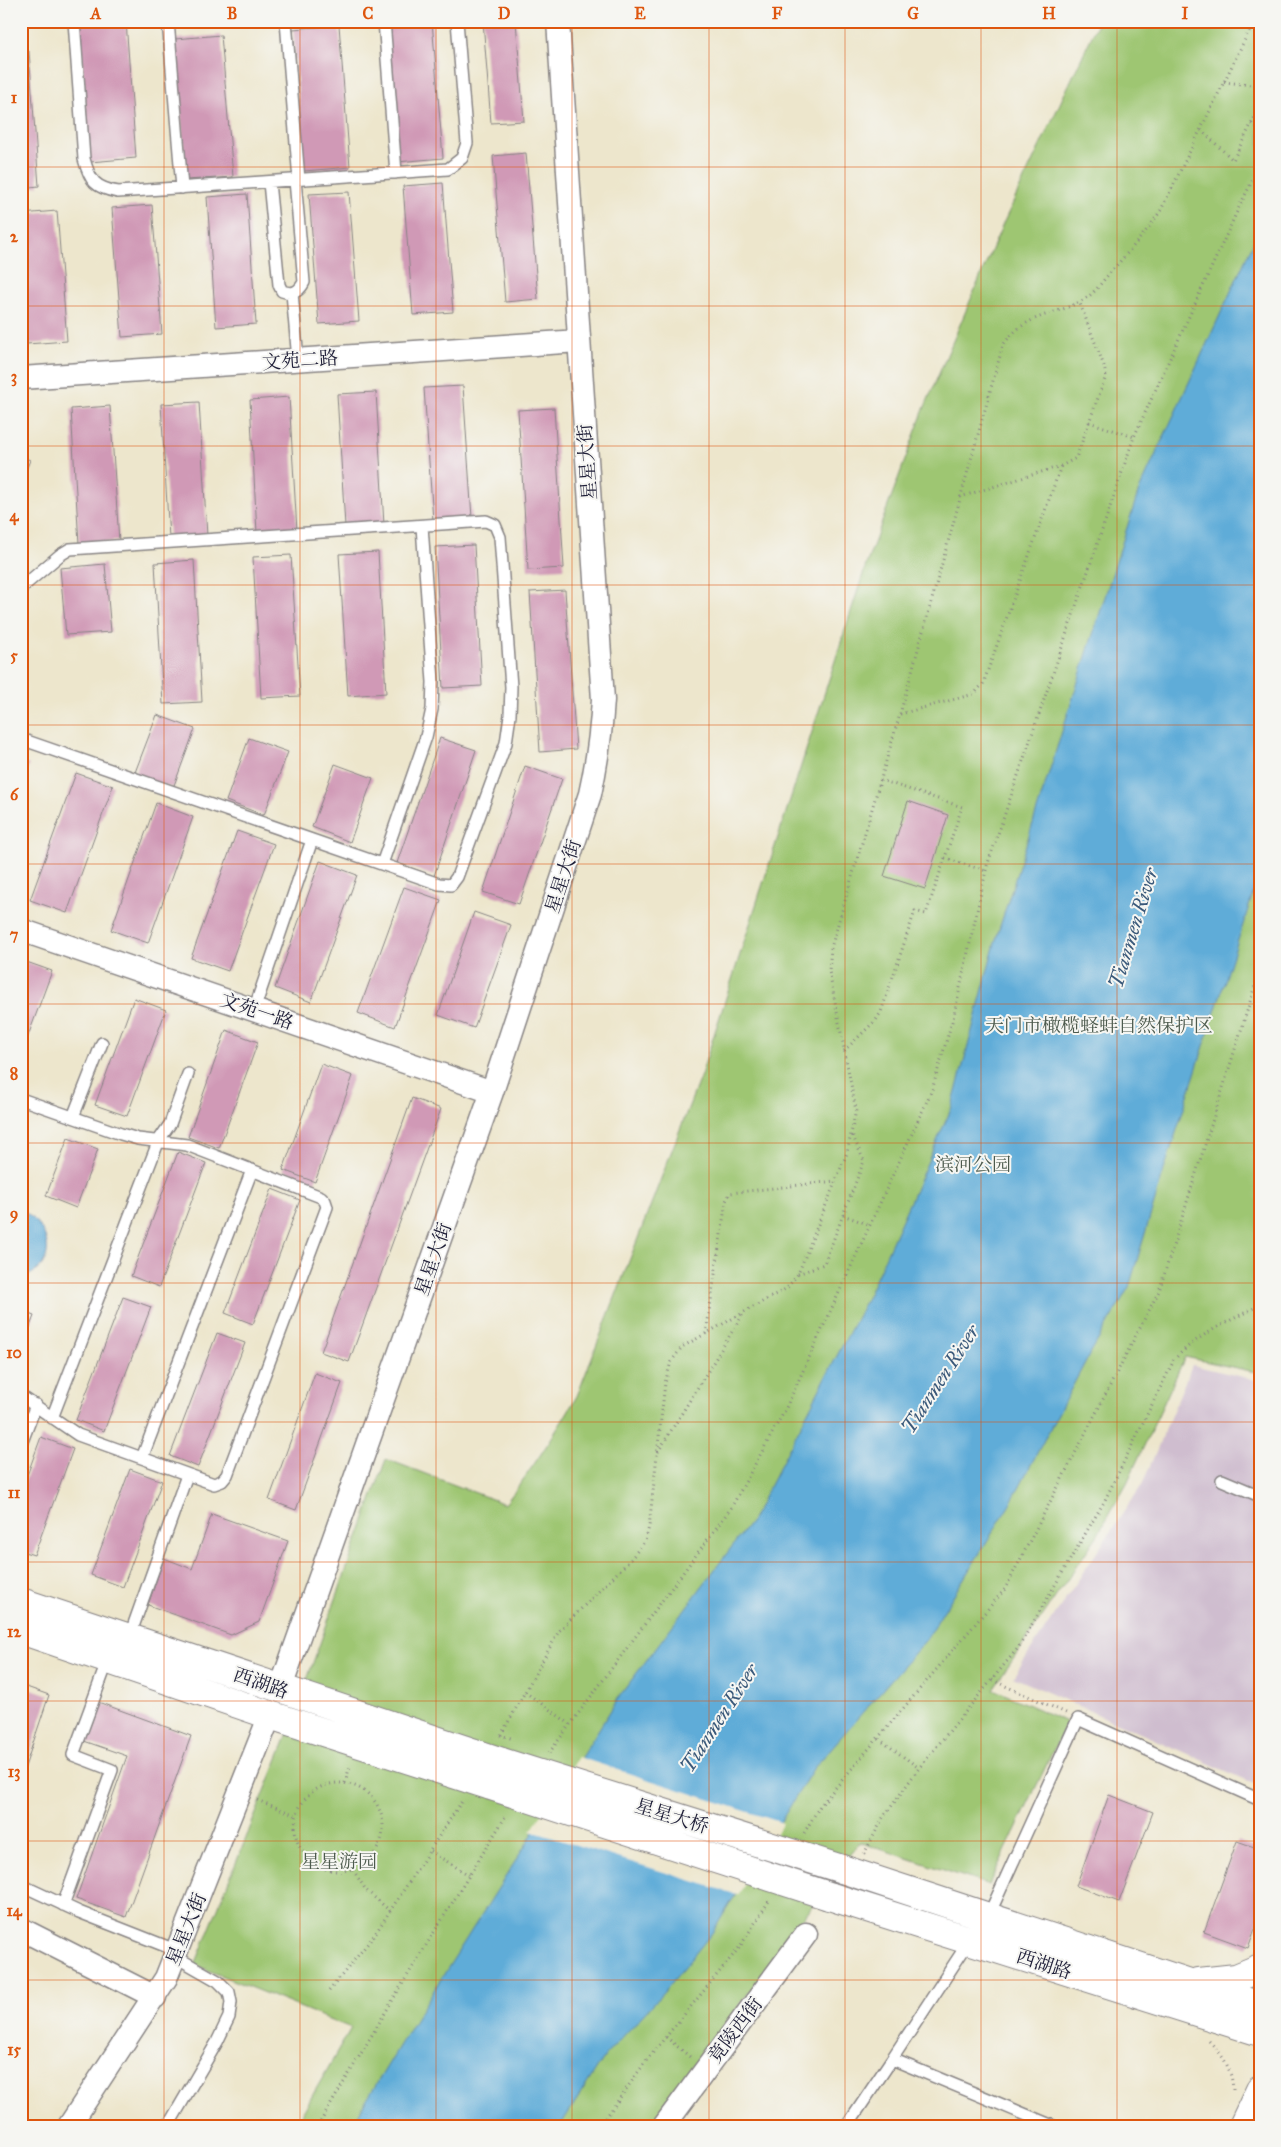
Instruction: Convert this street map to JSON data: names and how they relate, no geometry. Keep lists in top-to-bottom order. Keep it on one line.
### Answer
{"streets":{"main road":["西湖路","星星大桥"],"street":["文苑二路","星星大街","文苑一路","竟陵西街"]},"crossings":[["文苑二路","星星大街"],["星星大街","文苑一路"],["星星大街","西湖路"],["西湖路","星星大桥"]],"water":["Tianmen River"],"parks":["天门市橄榄蛏蚌自然保护区","滨河公园","星星游园"],"grid":{"columns":["A","B","C","D","E","F","G","H","I"],"rows":["1","2","3","4","5","6","7","8","9","10","11","12","13","14","15"]}}
